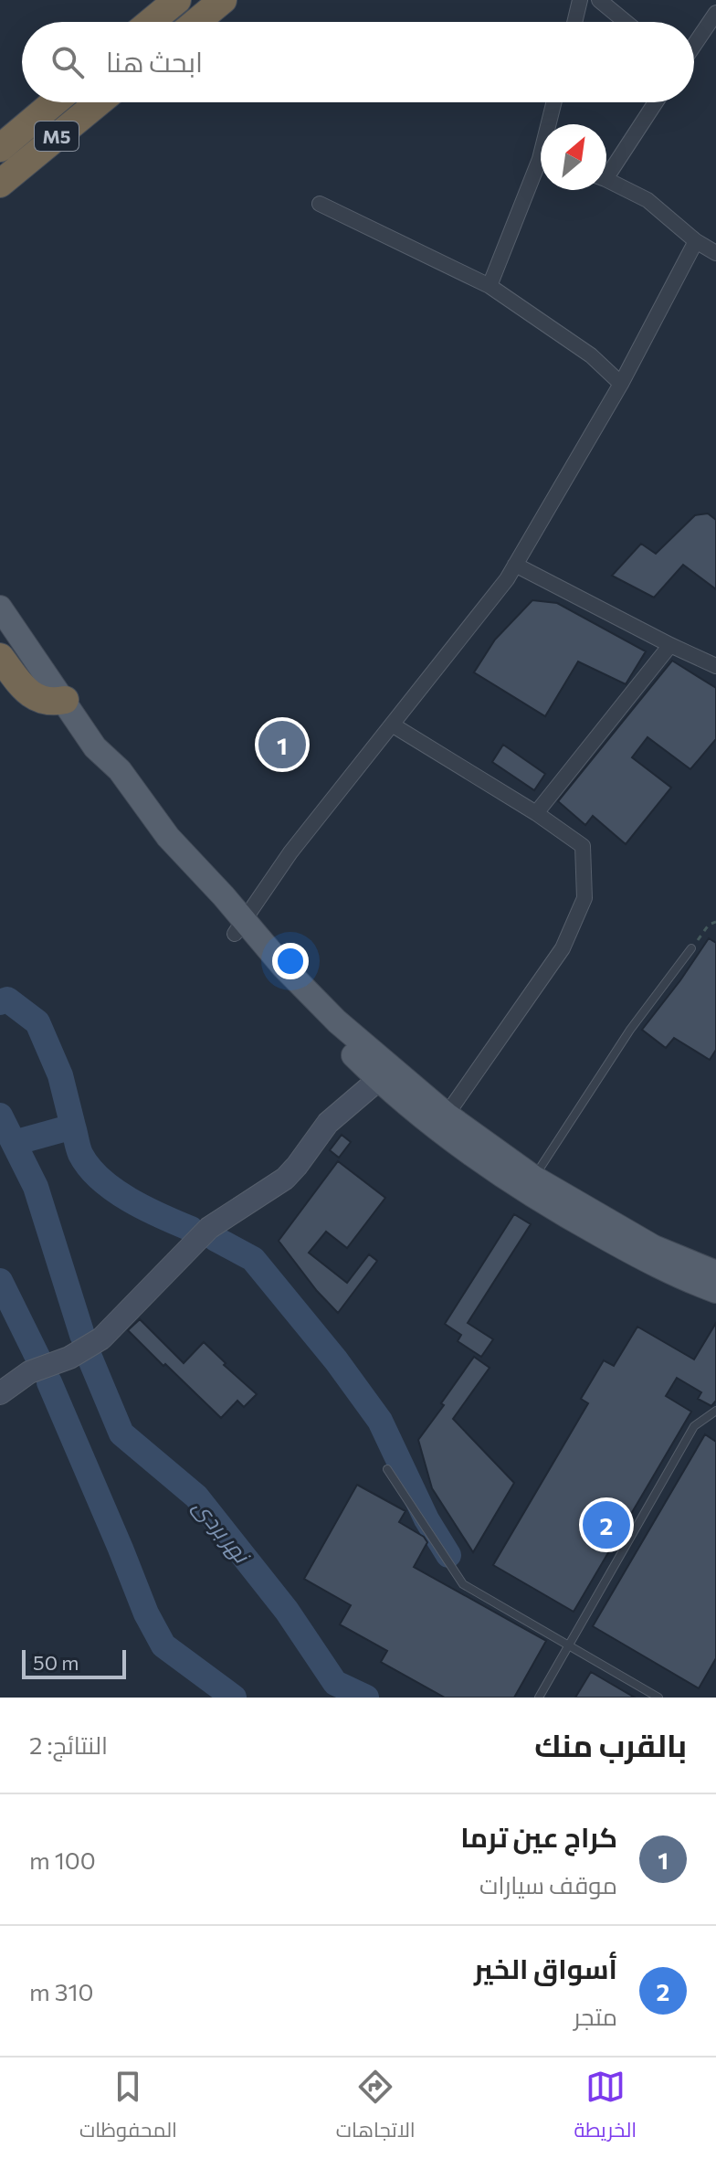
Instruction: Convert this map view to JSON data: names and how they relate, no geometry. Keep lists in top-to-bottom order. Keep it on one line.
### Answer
{"streets":{"highway":["M5"]},"water":["نهر بردى"],"scale_bar":"50 m","north":"top right","page":{"search":"ابحث هنا","pins":["1","2"],"scale":"50 m","heading":["بالقرب منك","النتائج: 2"],"list":[{"mark":"1","name":"كراج عين ترما","note":"موقف سيارات","value":"100 m"},{"mark":"2","name":"أسواق الخير","note":"متجر","value":"310 m"}],"nav":["الخريطة","الاتجاهات","المحفوظات"]}}
